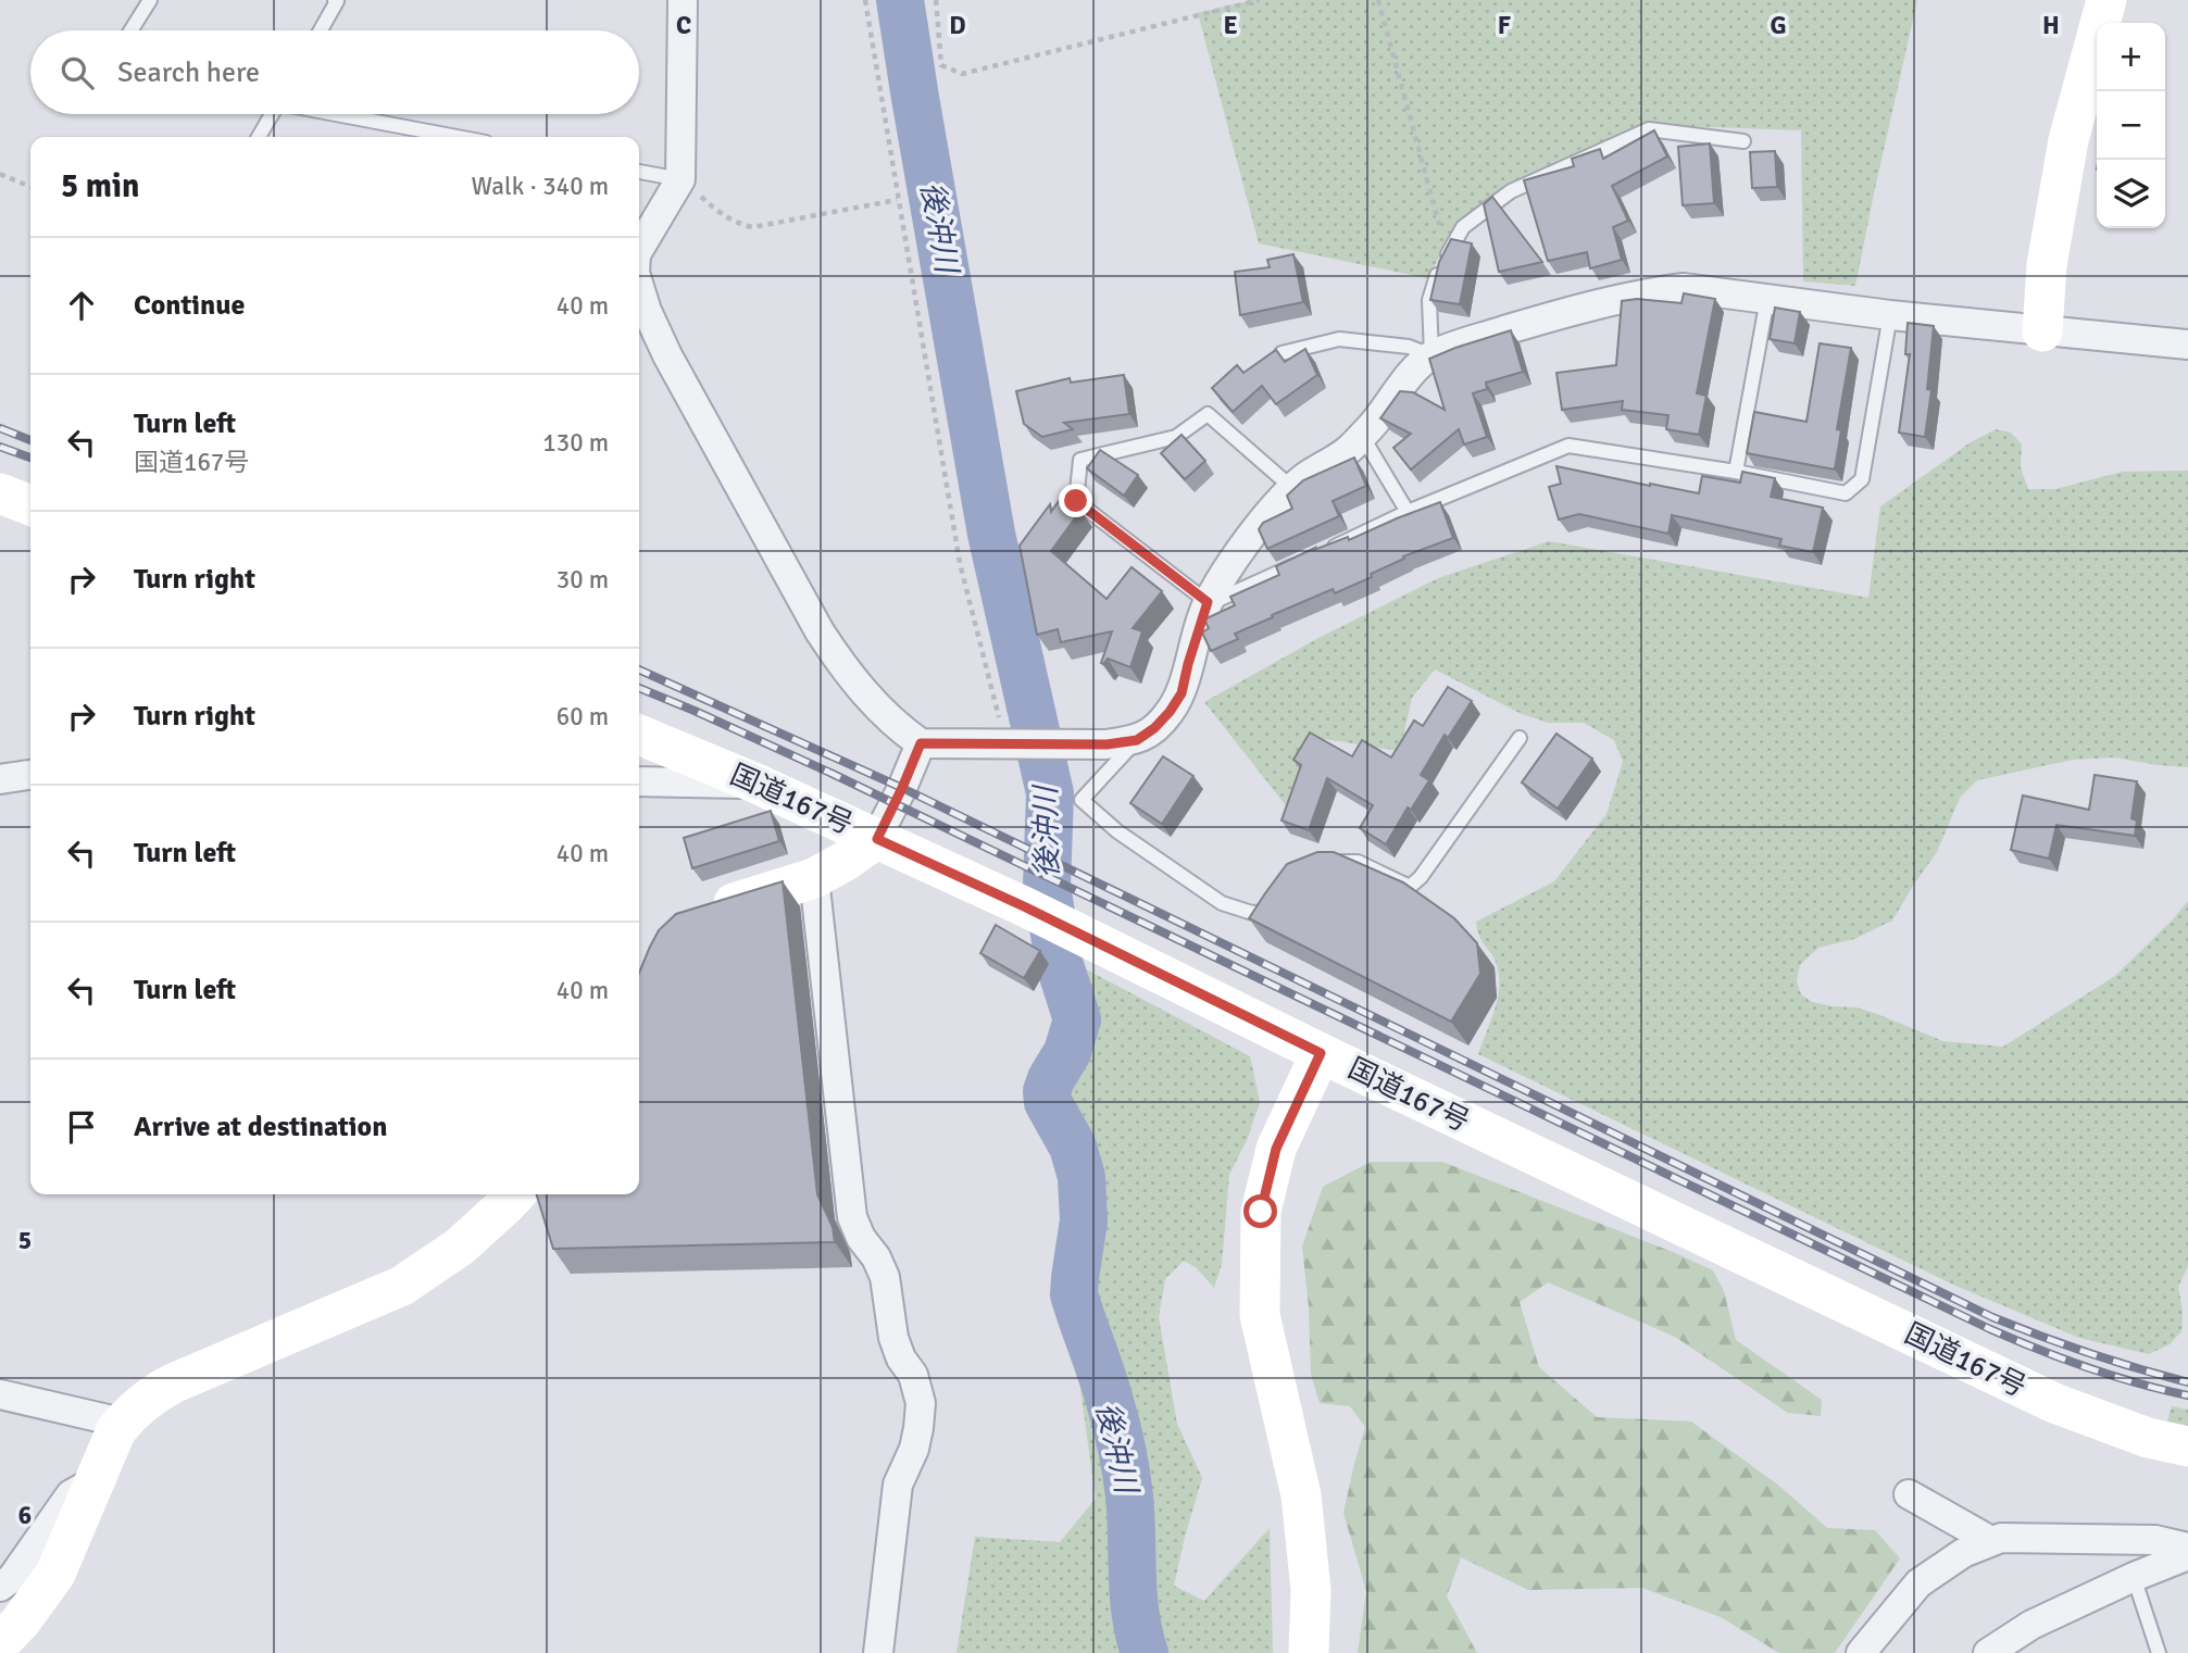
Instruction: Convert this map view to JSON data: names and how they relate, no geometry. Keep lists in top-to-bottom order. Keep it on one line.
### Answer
{"streets":{"street":["国道167号"]},"water":["後沖川"],"page":{"map_buttons":["+","−"],"search":"Search here","heading":["5 min","Walk · 340 m"],"list":[["Continue","40 m"],["Turn left","国道167号","130 m"],["Turn right","30 m"],["Turn right","60 m"],["Turn left","40 m"],["Turn left","40 m"],"Arrive at destination"]},"grid":{"columns":["C","D","E","F","G","H"],"rows":["5","6"]}}
